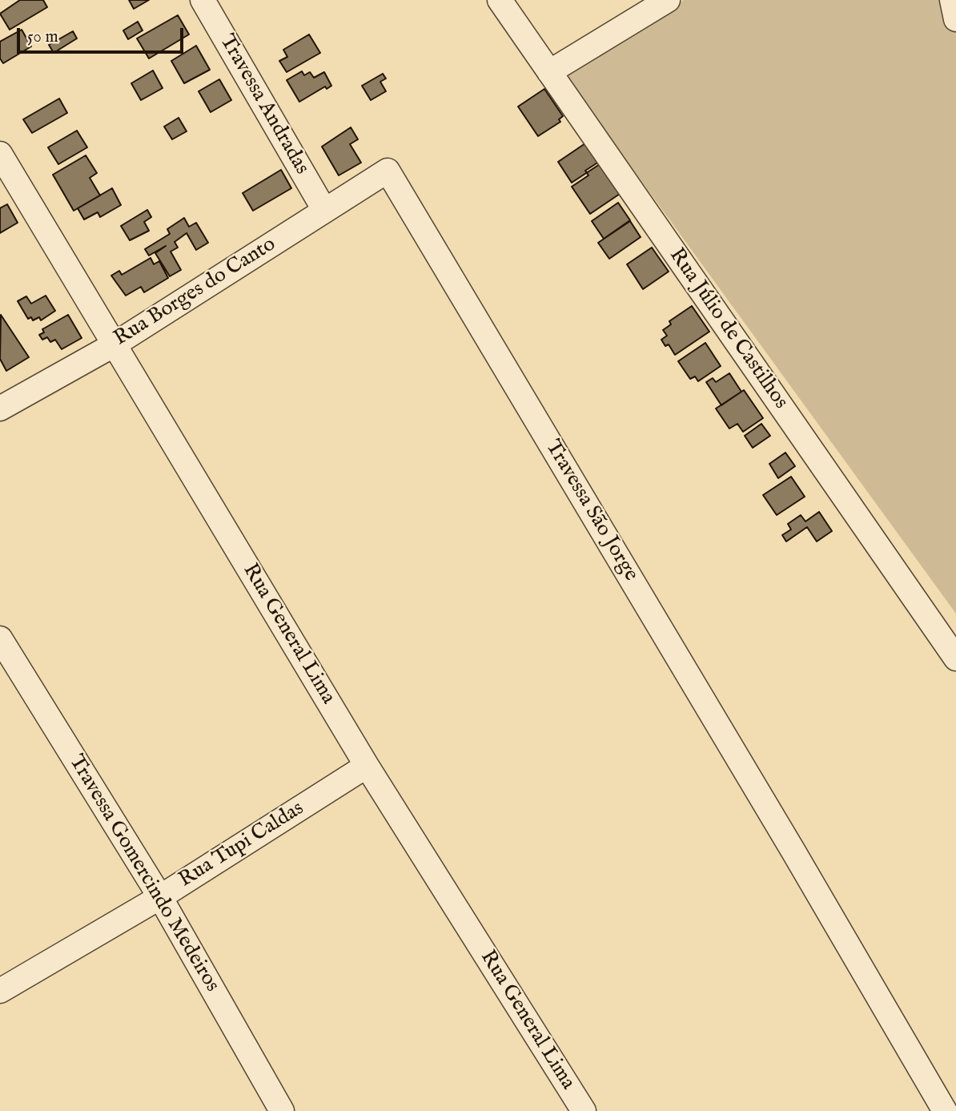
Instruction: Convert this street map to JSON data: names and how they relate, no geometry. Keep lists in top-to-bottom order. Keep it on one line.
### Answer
{"streets":{"street":["Travessa Andradas","Rua Borges do Canto","Rua Júlio de Castilhos","Travessa São Jorge","Rua General Lima","Rua Tupi Caldas","Travessa Gomercindo Medeiros"]},"crossings":[["Travessa Andradas","Rua Borges do Canto"],["Rua Borges do Canto","Travessa São Jorge"],["Rua Borges do Canto","Rua General Lima"],["Rua General Lima","Rua Tupi Caldas"],["Rua Tupi Caldas","Travessa Gomercindo Medeiros"]],"scale_bar":"50 m"}
